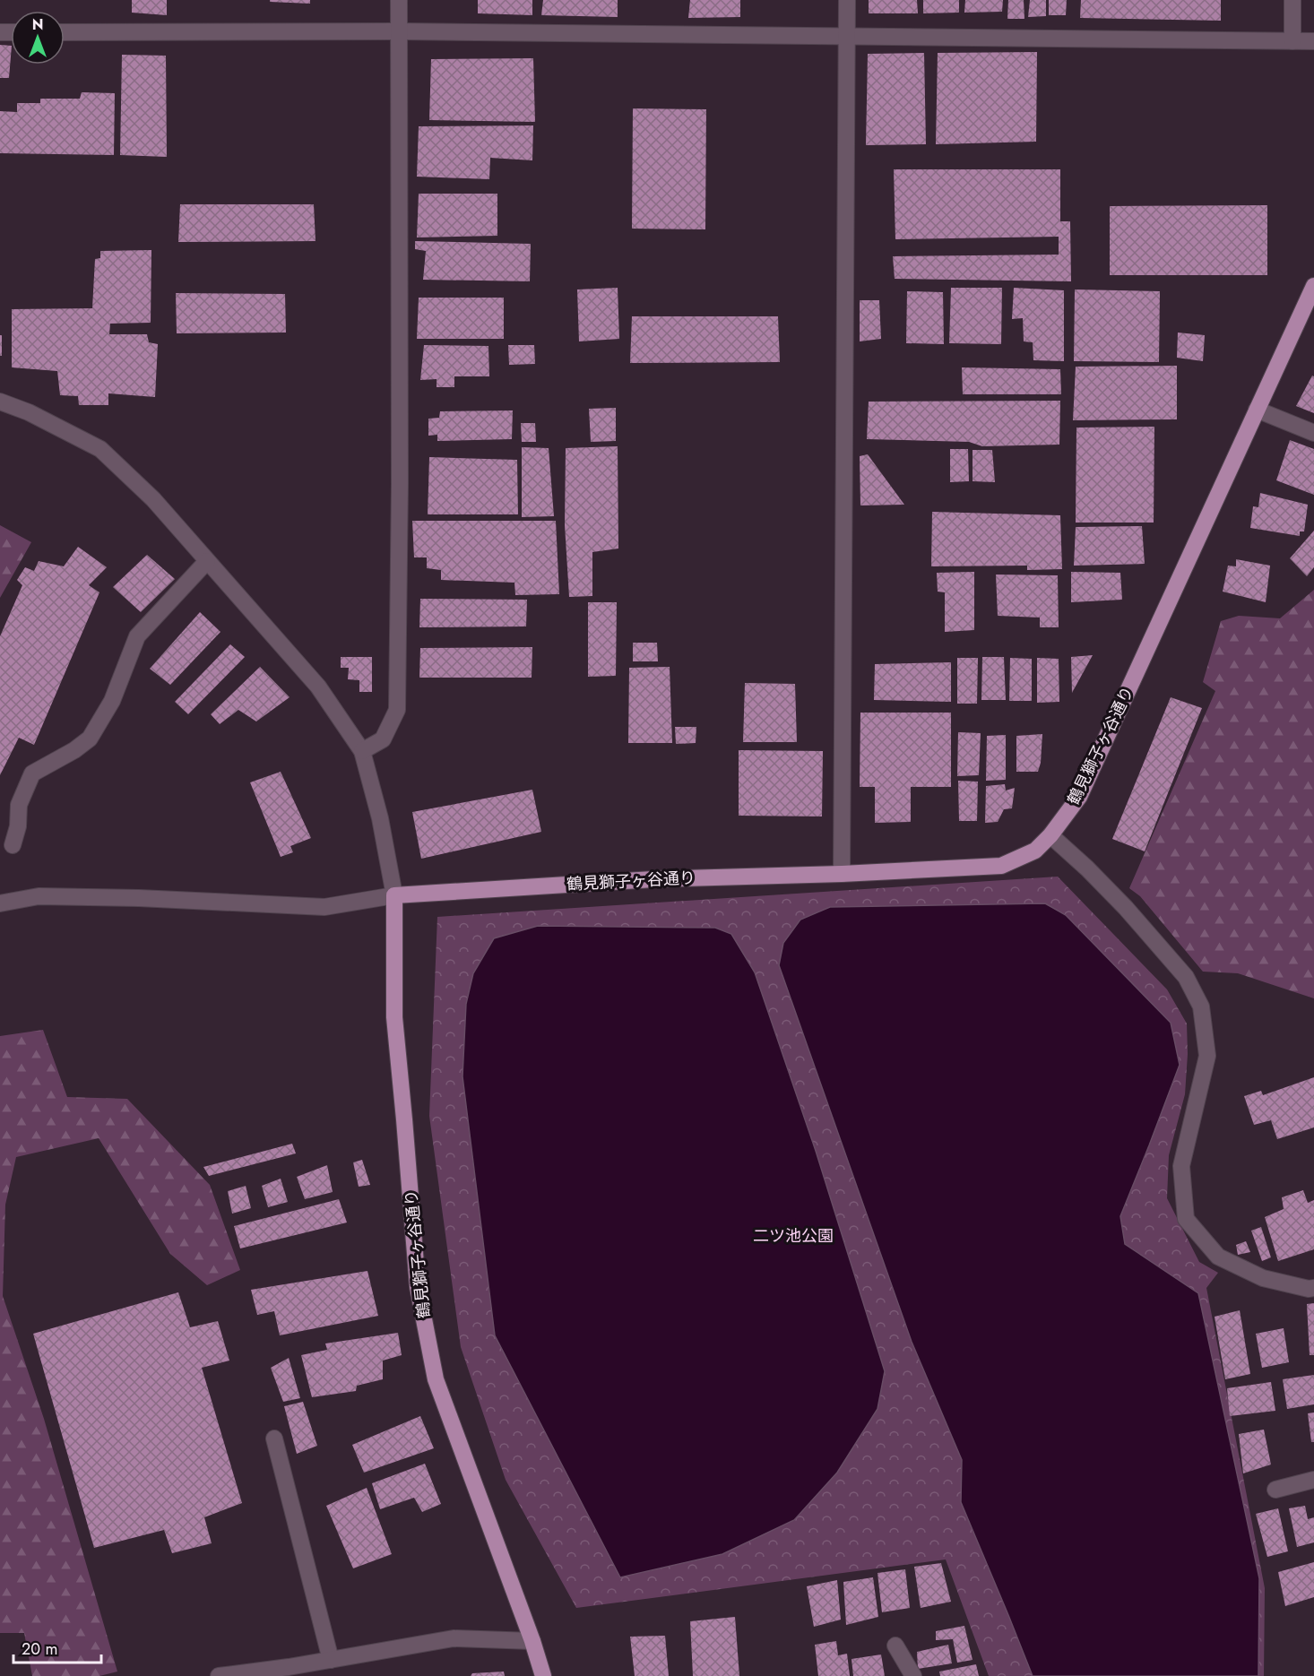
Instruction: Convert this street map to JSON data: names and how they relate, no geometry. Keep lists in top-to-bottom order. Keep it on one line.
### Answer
{"streets":{"main road":["鶴見獅子ヶ谷通り"]},"parks":["二ツ池公園"],"scale_bar":"20 m","north":"top"}
